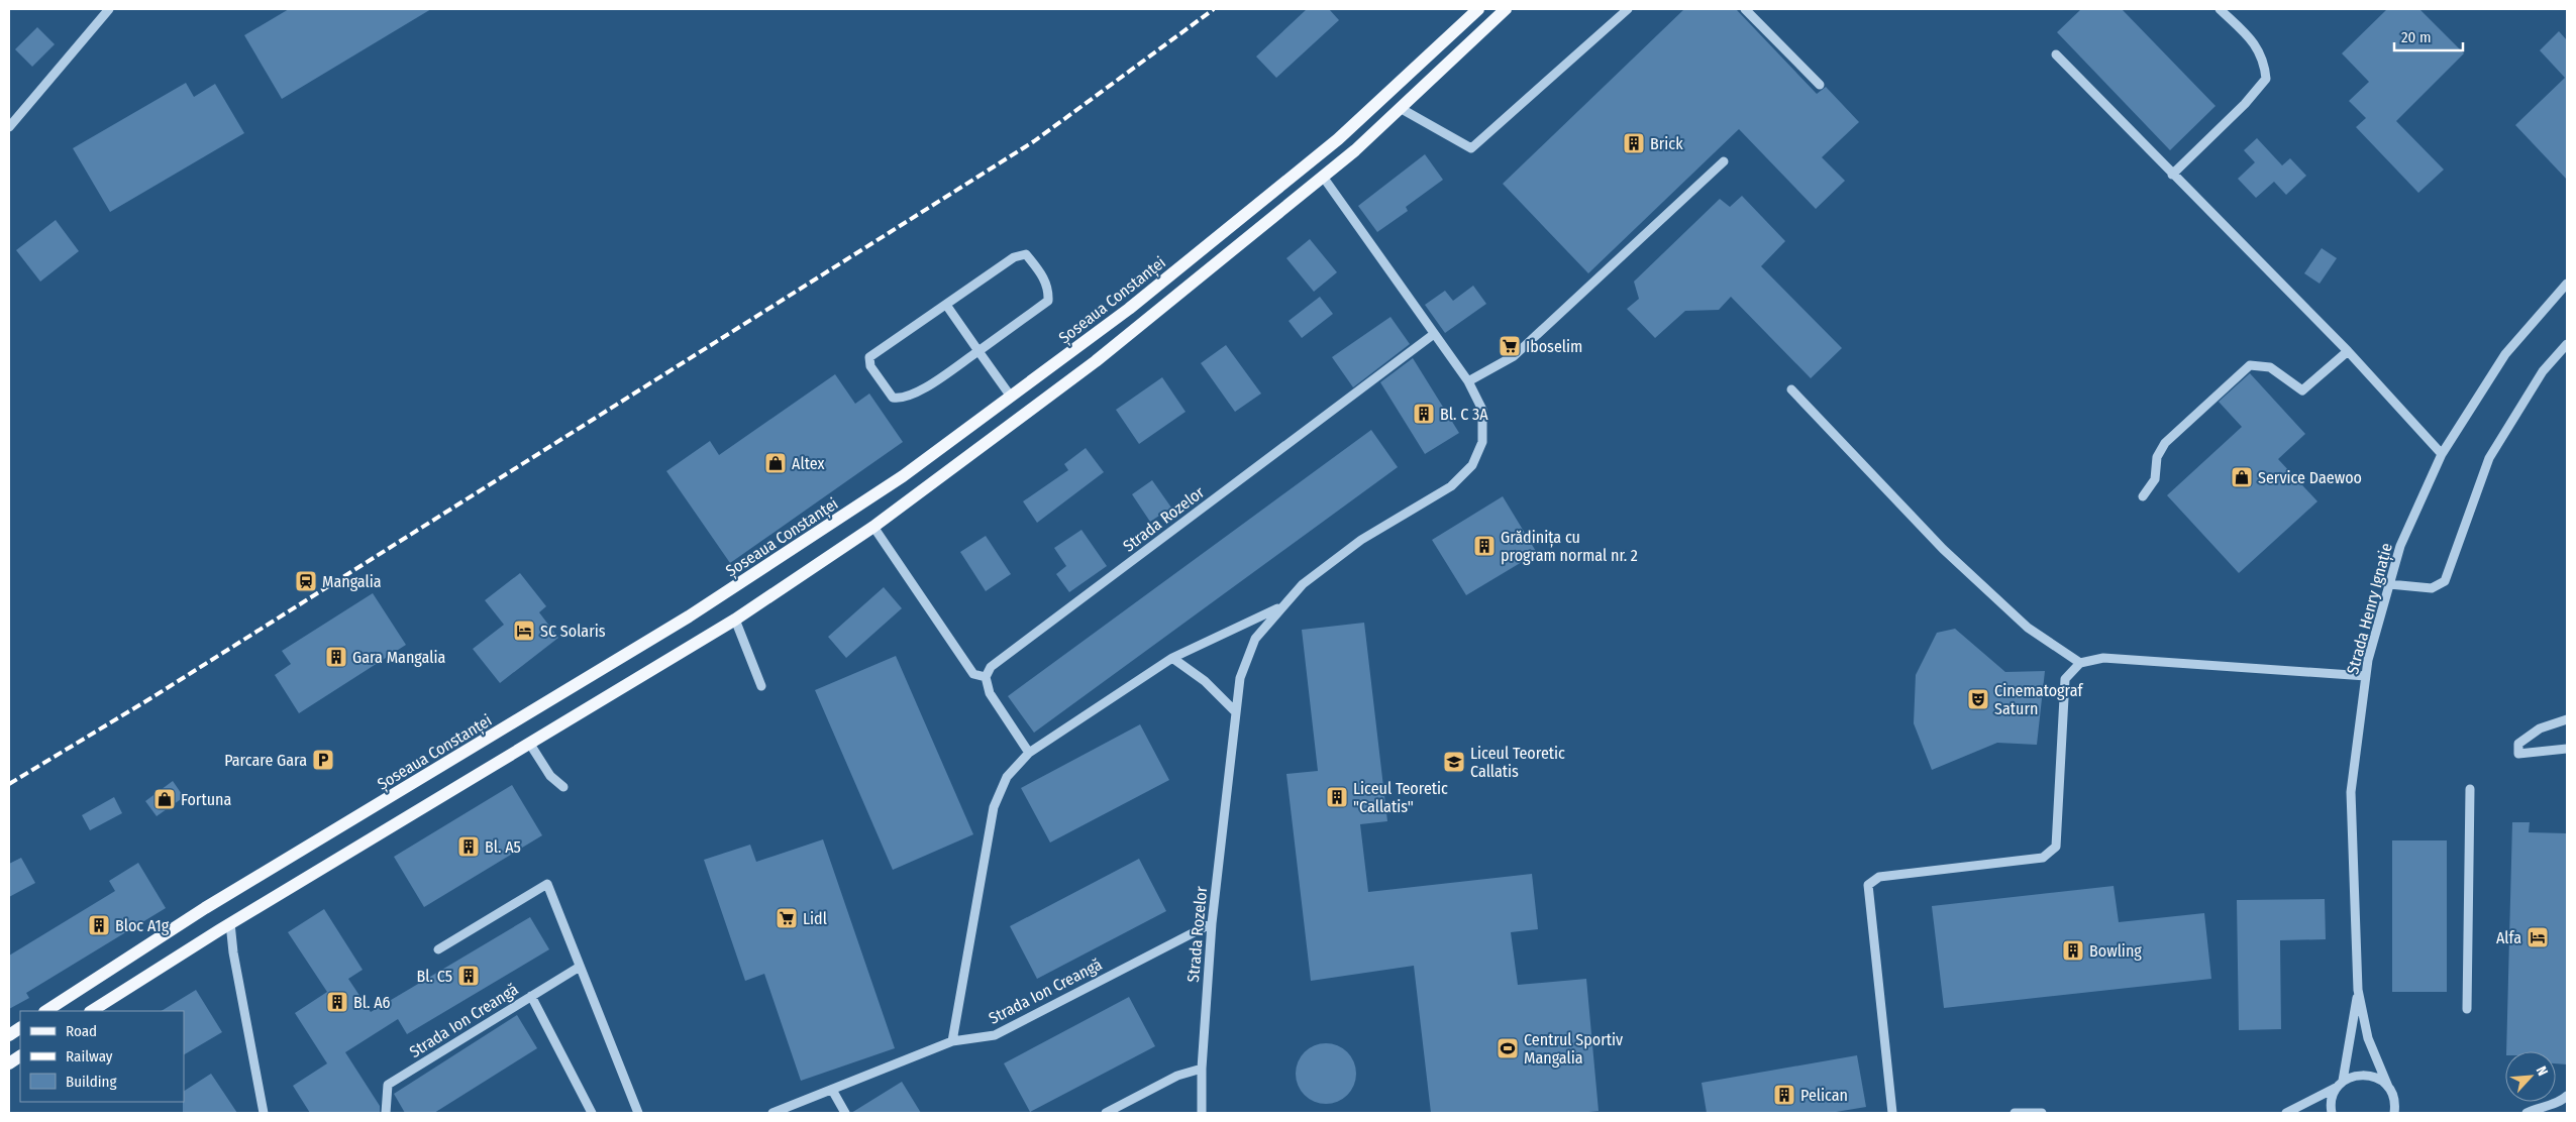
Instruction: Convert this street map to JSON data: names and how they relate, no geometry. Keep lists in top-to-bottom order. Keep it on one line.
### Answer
{"streets":{"main road":["Șoseaua Constanței"],"street":["Strada Rozelor","Strada Henry Ignație","Strada Ion Creangă"]},"crossings":[["Strada Rozelor","Strada Ion Creangă"]],"places":{"building":["Brick","Bl. C 3A","Grădinița cu program normal nr. 2","Gara Mangalia","Liceul Teoretic \"Callatis\"","Bl. A5","Bloc A1g","Bowling","Bl. C5","Bl. A6","Pelican"],"supermarket":["Iboselim","Lidl"],"shop":["Altex","Service Daewoo","Fortuna"],"station":["Mangalia"],"hotel":["SC Solaris","Alfa"],"theatre":["Cinematograf Saturn"],"parking":["Parcare Gara"],"school or university":["Liceul Teoretic Callatis"],"sports":["Centrul Sportiv Mangalia"]},"legend":["Road","Railway","Building"],"scale_bar":"20 m","north":"top right"}
